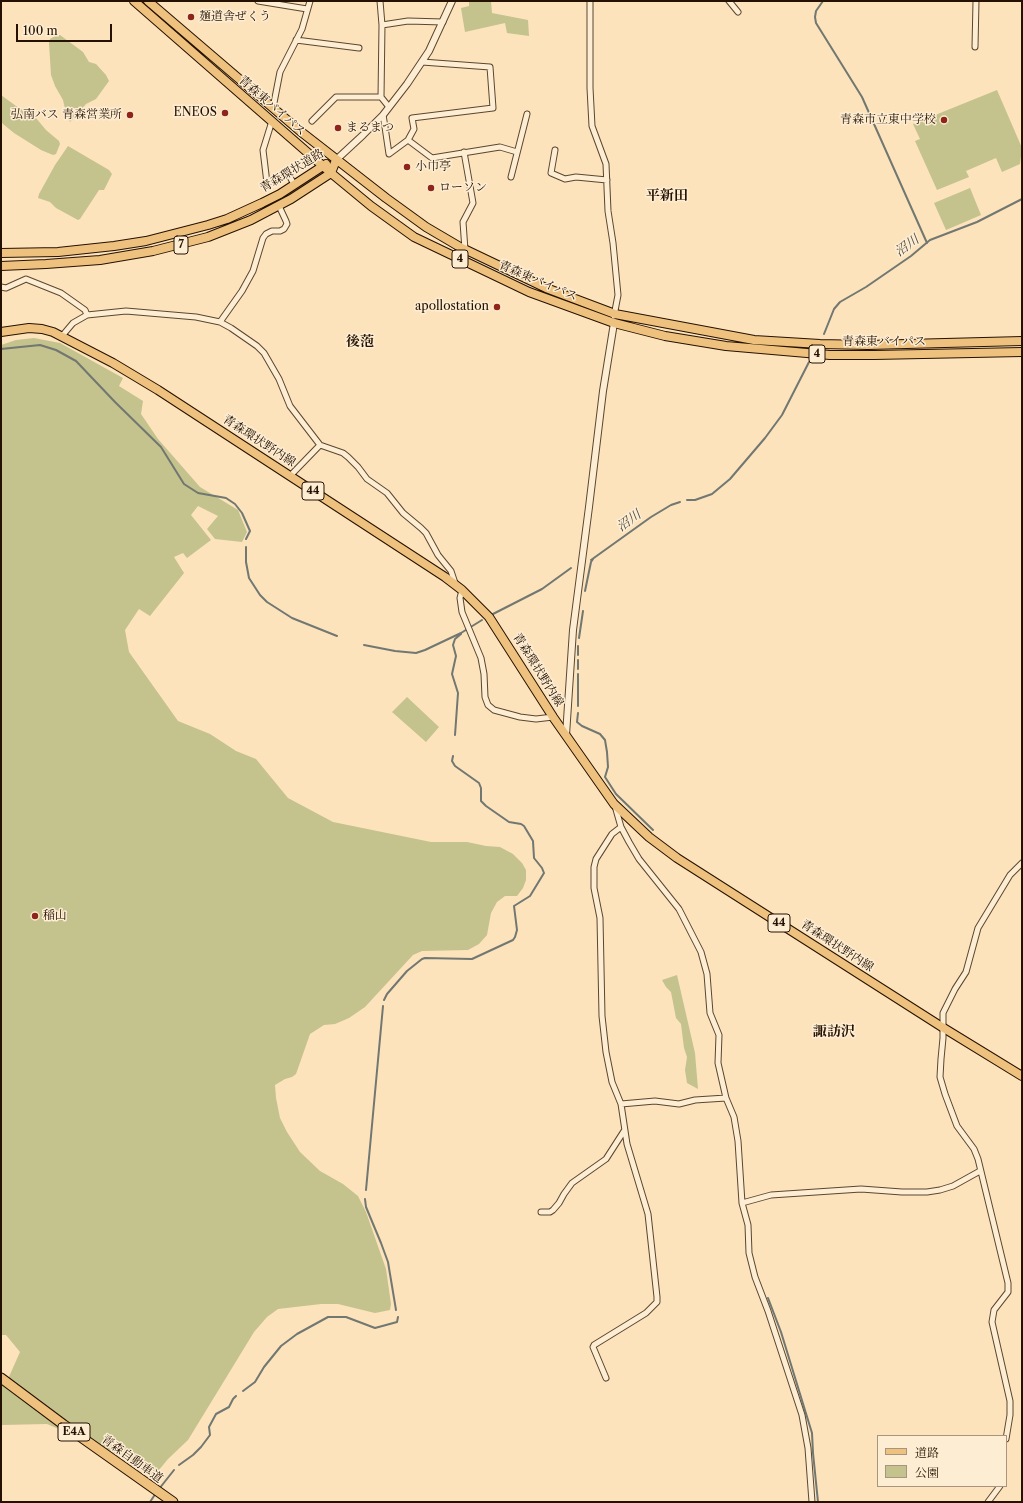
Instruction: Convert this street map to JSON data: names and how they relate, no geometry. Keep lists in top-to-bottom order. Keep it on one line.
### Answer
{"streets":{"highway":["E4A","青森自動車道"],"main road":["青森東バイパス","青森環状道路","7","4","青森環状野内線","44"]},"crossings":[["青森東バイパス","青森環状道路"]],"districts":["平新田","後萢","諏訪沢"],"water":["沼川"],"places":["麺道舎ぜくう","ENEOS","弘南バス 青森営業所","青森市立東中学校","まるまつ","小巾亭","ローソン","apollostation","稲山"],"legend":["道路","公園"],"scale_bar":"100 m"}
